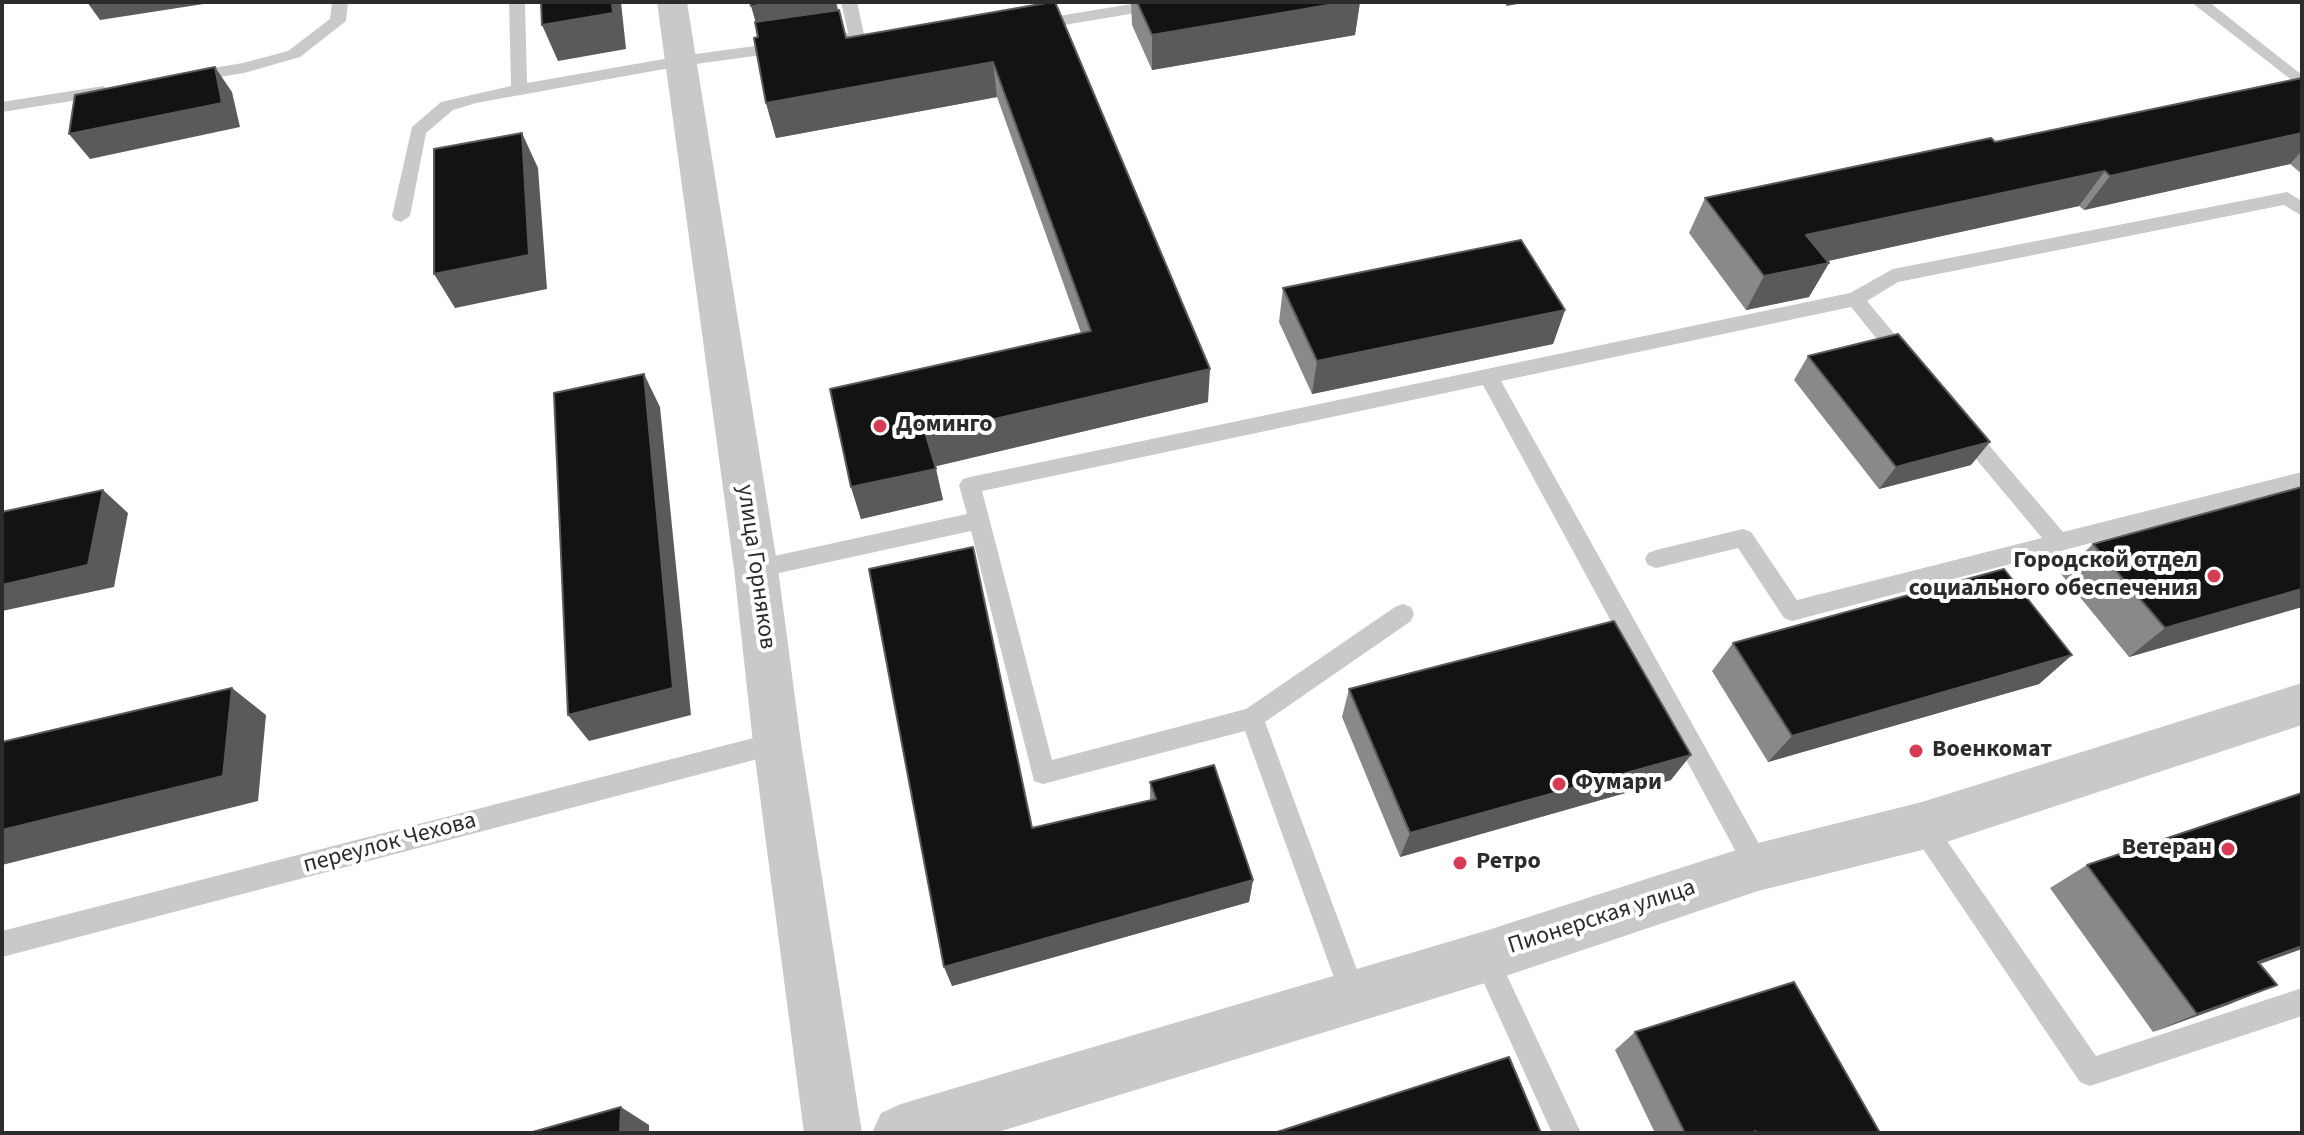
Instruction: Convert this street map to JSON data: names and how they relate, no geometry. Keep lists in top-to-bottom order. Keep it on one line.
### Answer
{"streets":{"street":["улица Горняков","Пионерская улица"],"lane":["переулок Чехова"]},"crossings":[["улица Горняков","переулок Чехова"]],"places":["Доминго","Городской отдел социального обеспечения","Военкомат","Фумари","Ветеран","Ретро"]}
